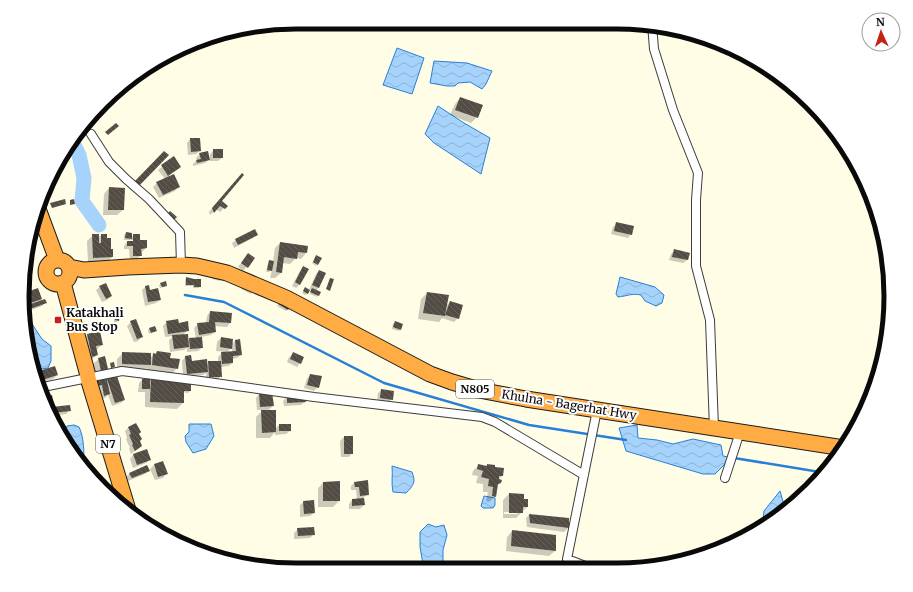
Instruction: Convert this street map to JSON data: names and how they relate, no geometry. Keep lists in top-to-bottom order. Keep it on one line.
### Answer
{"streets":{"highway":["N805","Khulna - Bagerhat Hwy","N7"]},"places":{"transit":["Katakhali Bus Stop"]},"north":"top"}
